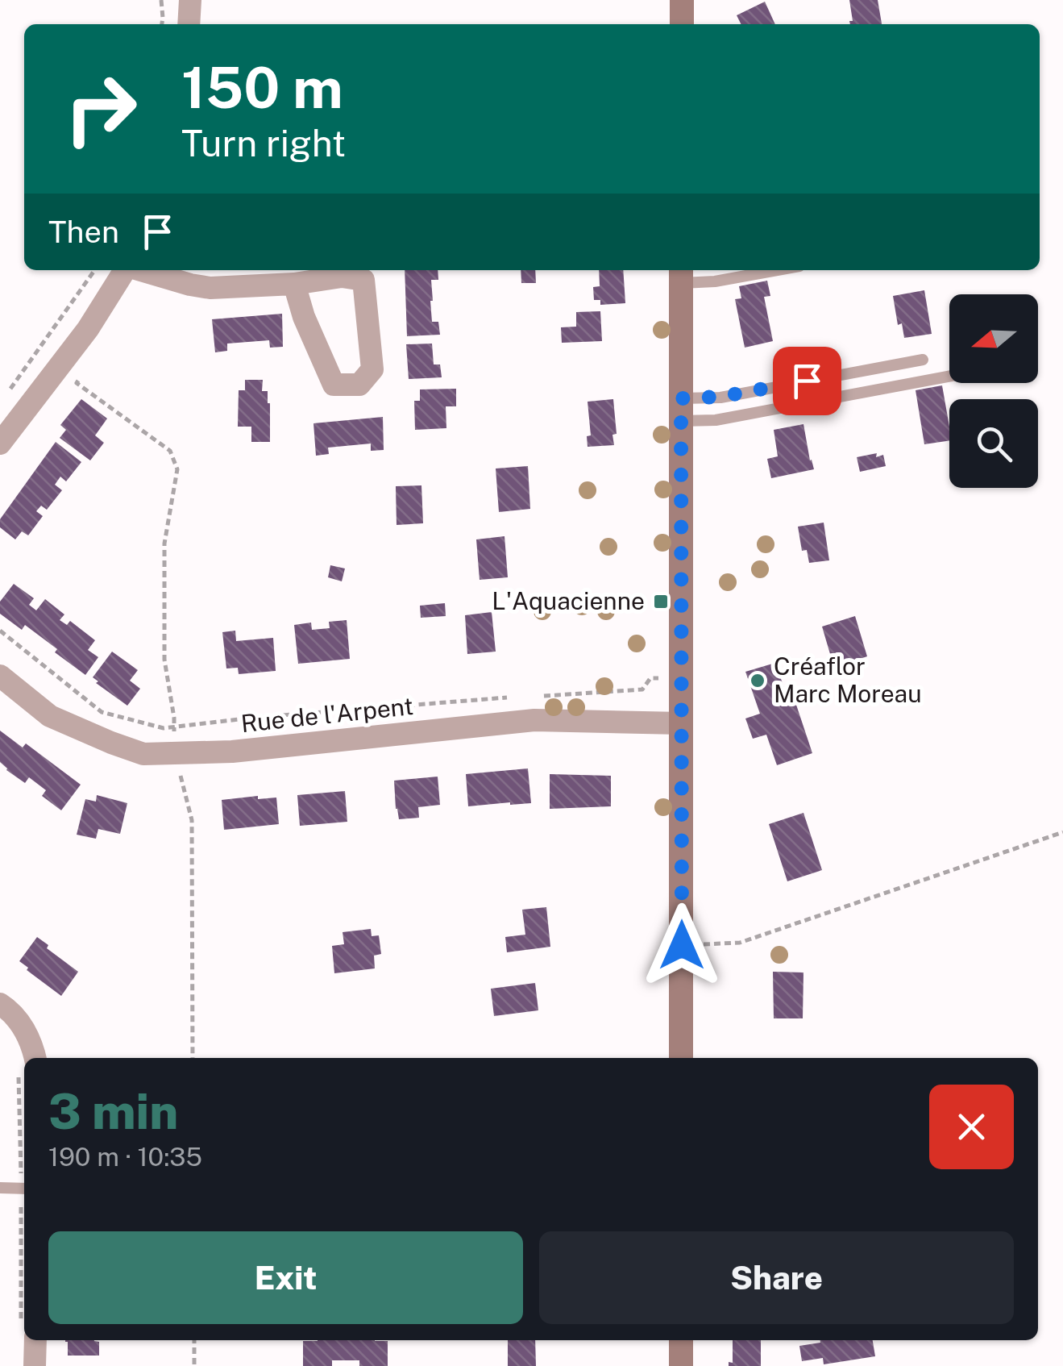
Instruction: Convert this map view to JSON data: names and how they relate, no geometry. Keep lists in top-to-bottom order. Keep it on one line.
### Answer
{"streets":{"street":["Rue de l'Arpent"]},"places":{"transit":["L'Aquacienne"],"other":["Créaflor Marc Moreau"]},"north":"left","page":{"turn":["150 m","Turn right"],"then":"Then","heading":["3 min","190 m · 10:35"],"buttons":["Exit","Share"]}}
